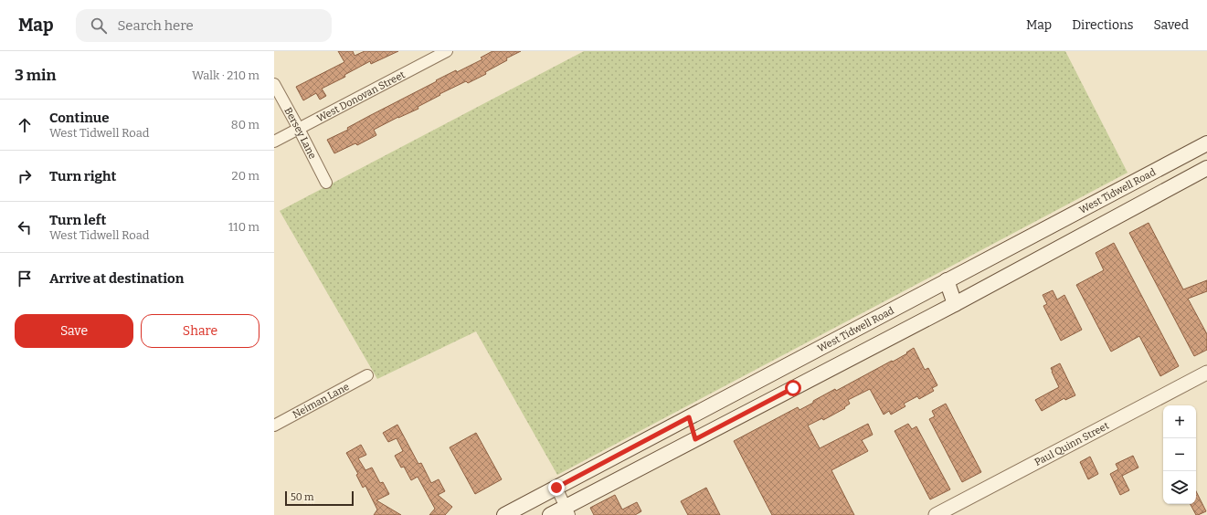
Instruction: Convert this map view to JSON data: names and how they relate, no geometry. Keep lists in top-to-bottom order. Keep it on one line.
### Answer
{"streets":{"main road":["West Tidwell Road"],"street":["West Donovan Street","Bersey Lane","Neiman Lane","Paul Quinn Street"]},"crossings":[["West Donovan Street","Bersey Lane"]],"scale_bar":"50 m","page":{"header":"Map","search":"Search here","nav":["Map","Directions","Saved"],"heading":["3 min","Walk · 210 m"],"list":[["Continue","West Tidwell Road","80 m"],["Turn right","20 m"],["Turn left","West Tidwell Road","110 m"],"Arrive at destination"],"buttons":["Save","Share"],"map_buttons":["+","−"],"scale":"50 m"}}
